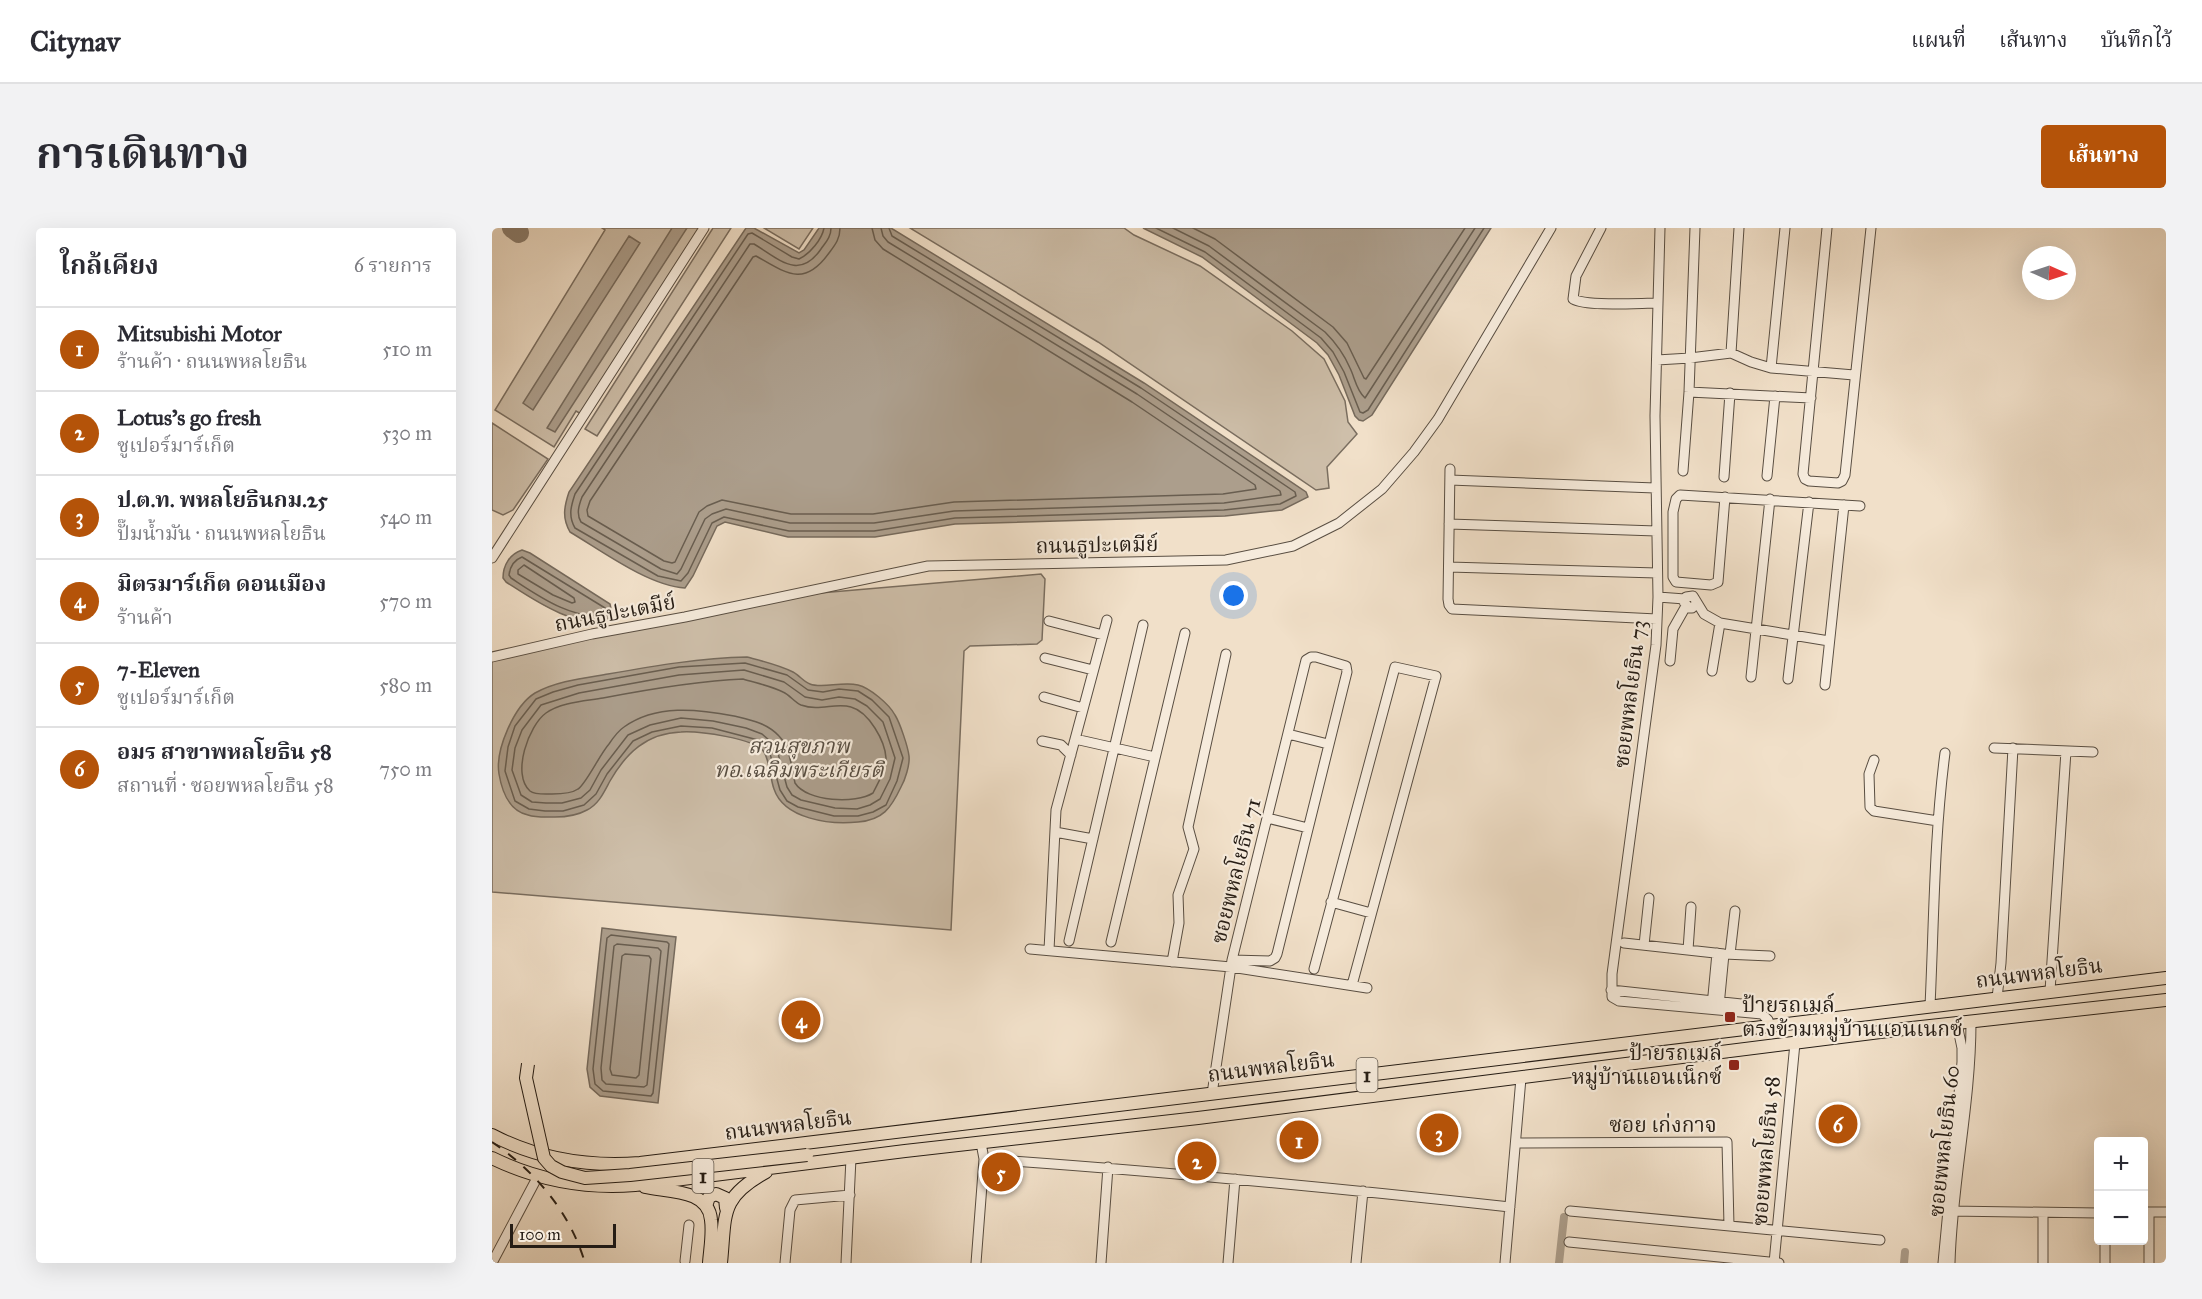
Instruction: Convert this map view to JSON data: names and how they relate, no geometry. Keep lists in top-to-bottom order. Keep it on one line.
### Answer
{"streets":{"main road":["ถนนพหลโยธิน","1"],"street":["ถนนธูปะเตมีย์","ซอยพหลโยธิน 73","ซอยพหลโยธิน 71","ซอย เก่งกาจ","ซอยพหลโยธิน 60","ซอยพหลโยธิน 58"]},"crossings":[["ซอยพหลโยธิน 71","ถนนพหลโยธิน"],["ถนนพหลโยธิน","ซอยพหลโยธิน 60"],["ถนนพหลโยธิน","ซอยพหลโยธิน 58"]],"parks":["สวนสุขภาพ ทอ.เฉลิมพระเกียรติ"],"places":{"transit":["ป้ายรถเมล์ ตรงข้ามหมู่บ้านแอนเนกซ์","ป้ายรถเมล์ หมู่บ้านแอนเน็กซ์"]},"scale_bar":"100 m","north":"right","page":{"header":"Citynav","nav":["แผนที่","เส้นทาง","บันทึกไว้"],"title":"การเดินทาง","buttons":"เส้นทาง","heading":["ใกล้เคียง","6 รายการ"],"list":[{"mark":"1","name":"Mitsubishi Motor","note":"ร้านค้า · ถนนพหลโยธิน","value":"510 m"},{"mark":"2","name":"Lotus's go fresh","note":"ซูเปอร์มาร์เก็ต","value":"530 m"},{"mark":"3","name":"ป.ต.ท. พหลโยธินกม.25","note":"ปั๊มน้ำมัน · ถนนพหลโยธิน","value":"540 m"},{"mark":"4","name":"มิตรมาร์เก็ต ดอนเมือง","note":"ร้านค้า","value":"570 m"},{"mark":"5","name":"7-Eleven","note":"ซูเปอร์มาร์เก็ต","value":"580 m"},{"mark":"6","name":"อมร สาขาพหลโยธิน 58","note":"สถานที่ · ซอยพหลโยธิน 58","value":"750 m"}],"pins":["4","6","3","1","2","5"],"map_buttons":["+","−"],"scale":"100 m"}}
